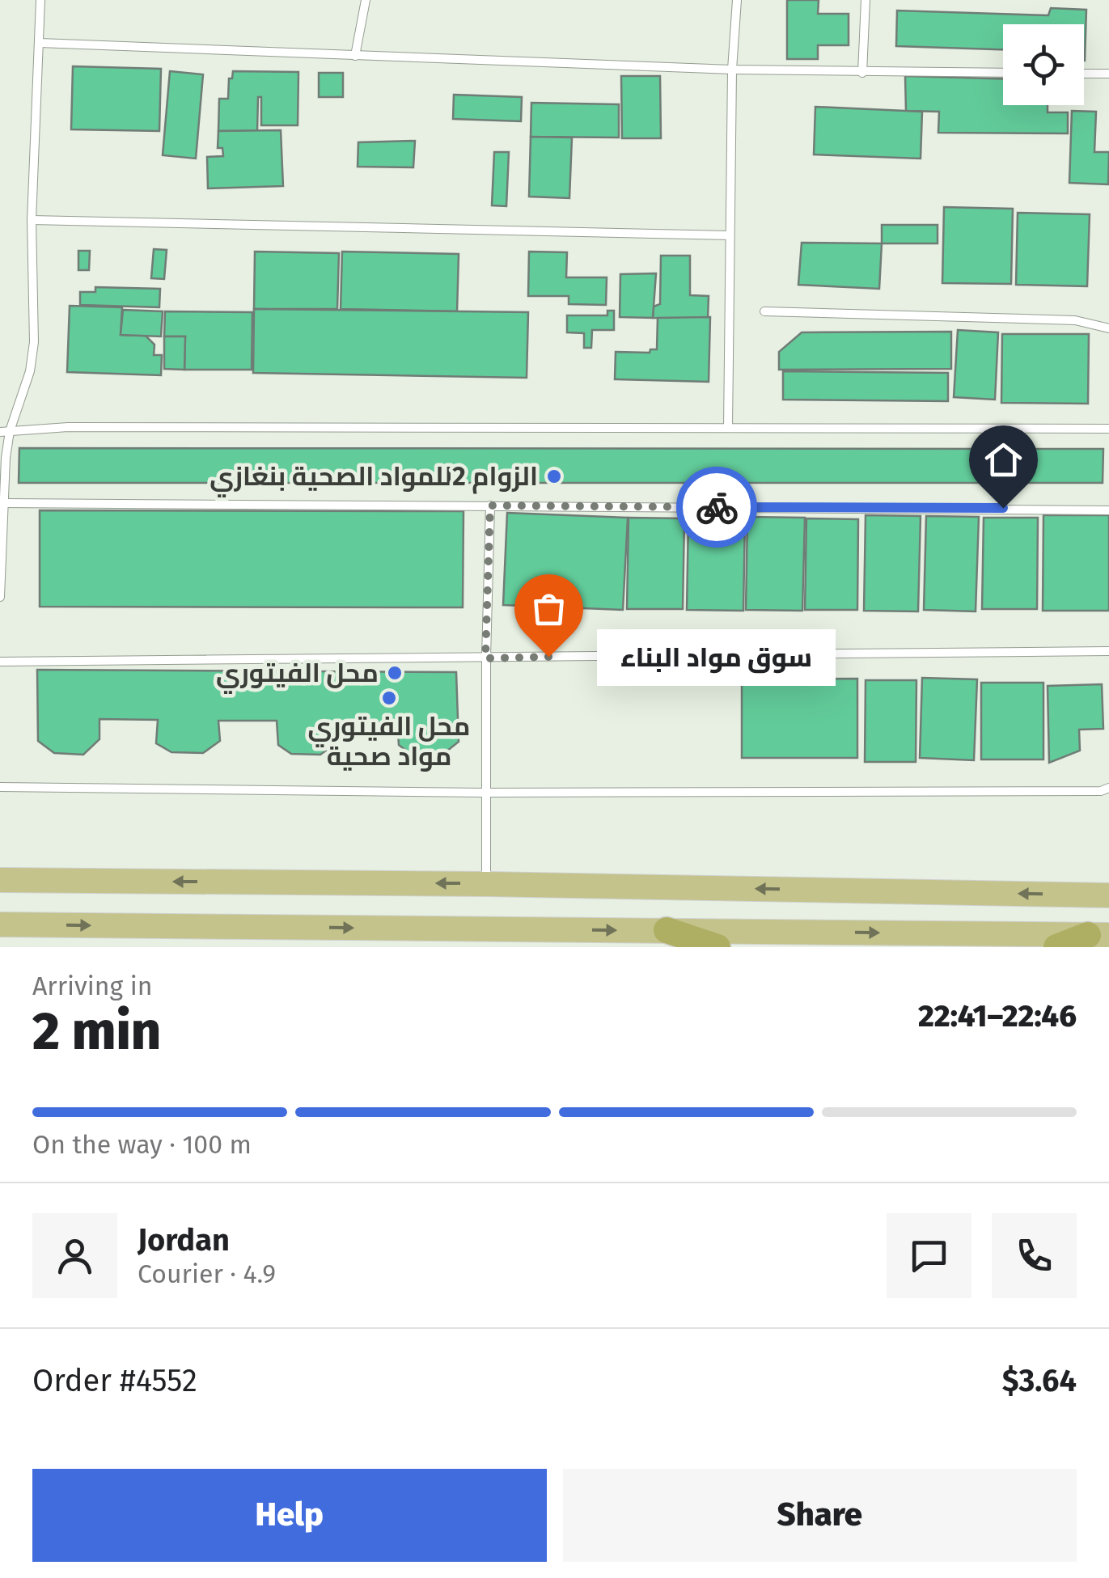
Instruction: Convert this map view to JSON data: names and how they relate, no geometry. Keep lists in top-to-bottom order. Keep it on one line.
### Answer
{"places":["الزوام 2للمواد الصحية بنغازي","سوق مواد البناء","محل الفيتوري","محل الفيتوري مواد صحية"],"page":{"bubble":"سوق مواد البناء","heading":["2 min","Arriving in","22:41–22:46"],"panel":["Jordan","Courier · 4.9","Order #4552","$3.64"],"bar":"On the way · 100 m","buttons":["Help","Share"]}}
